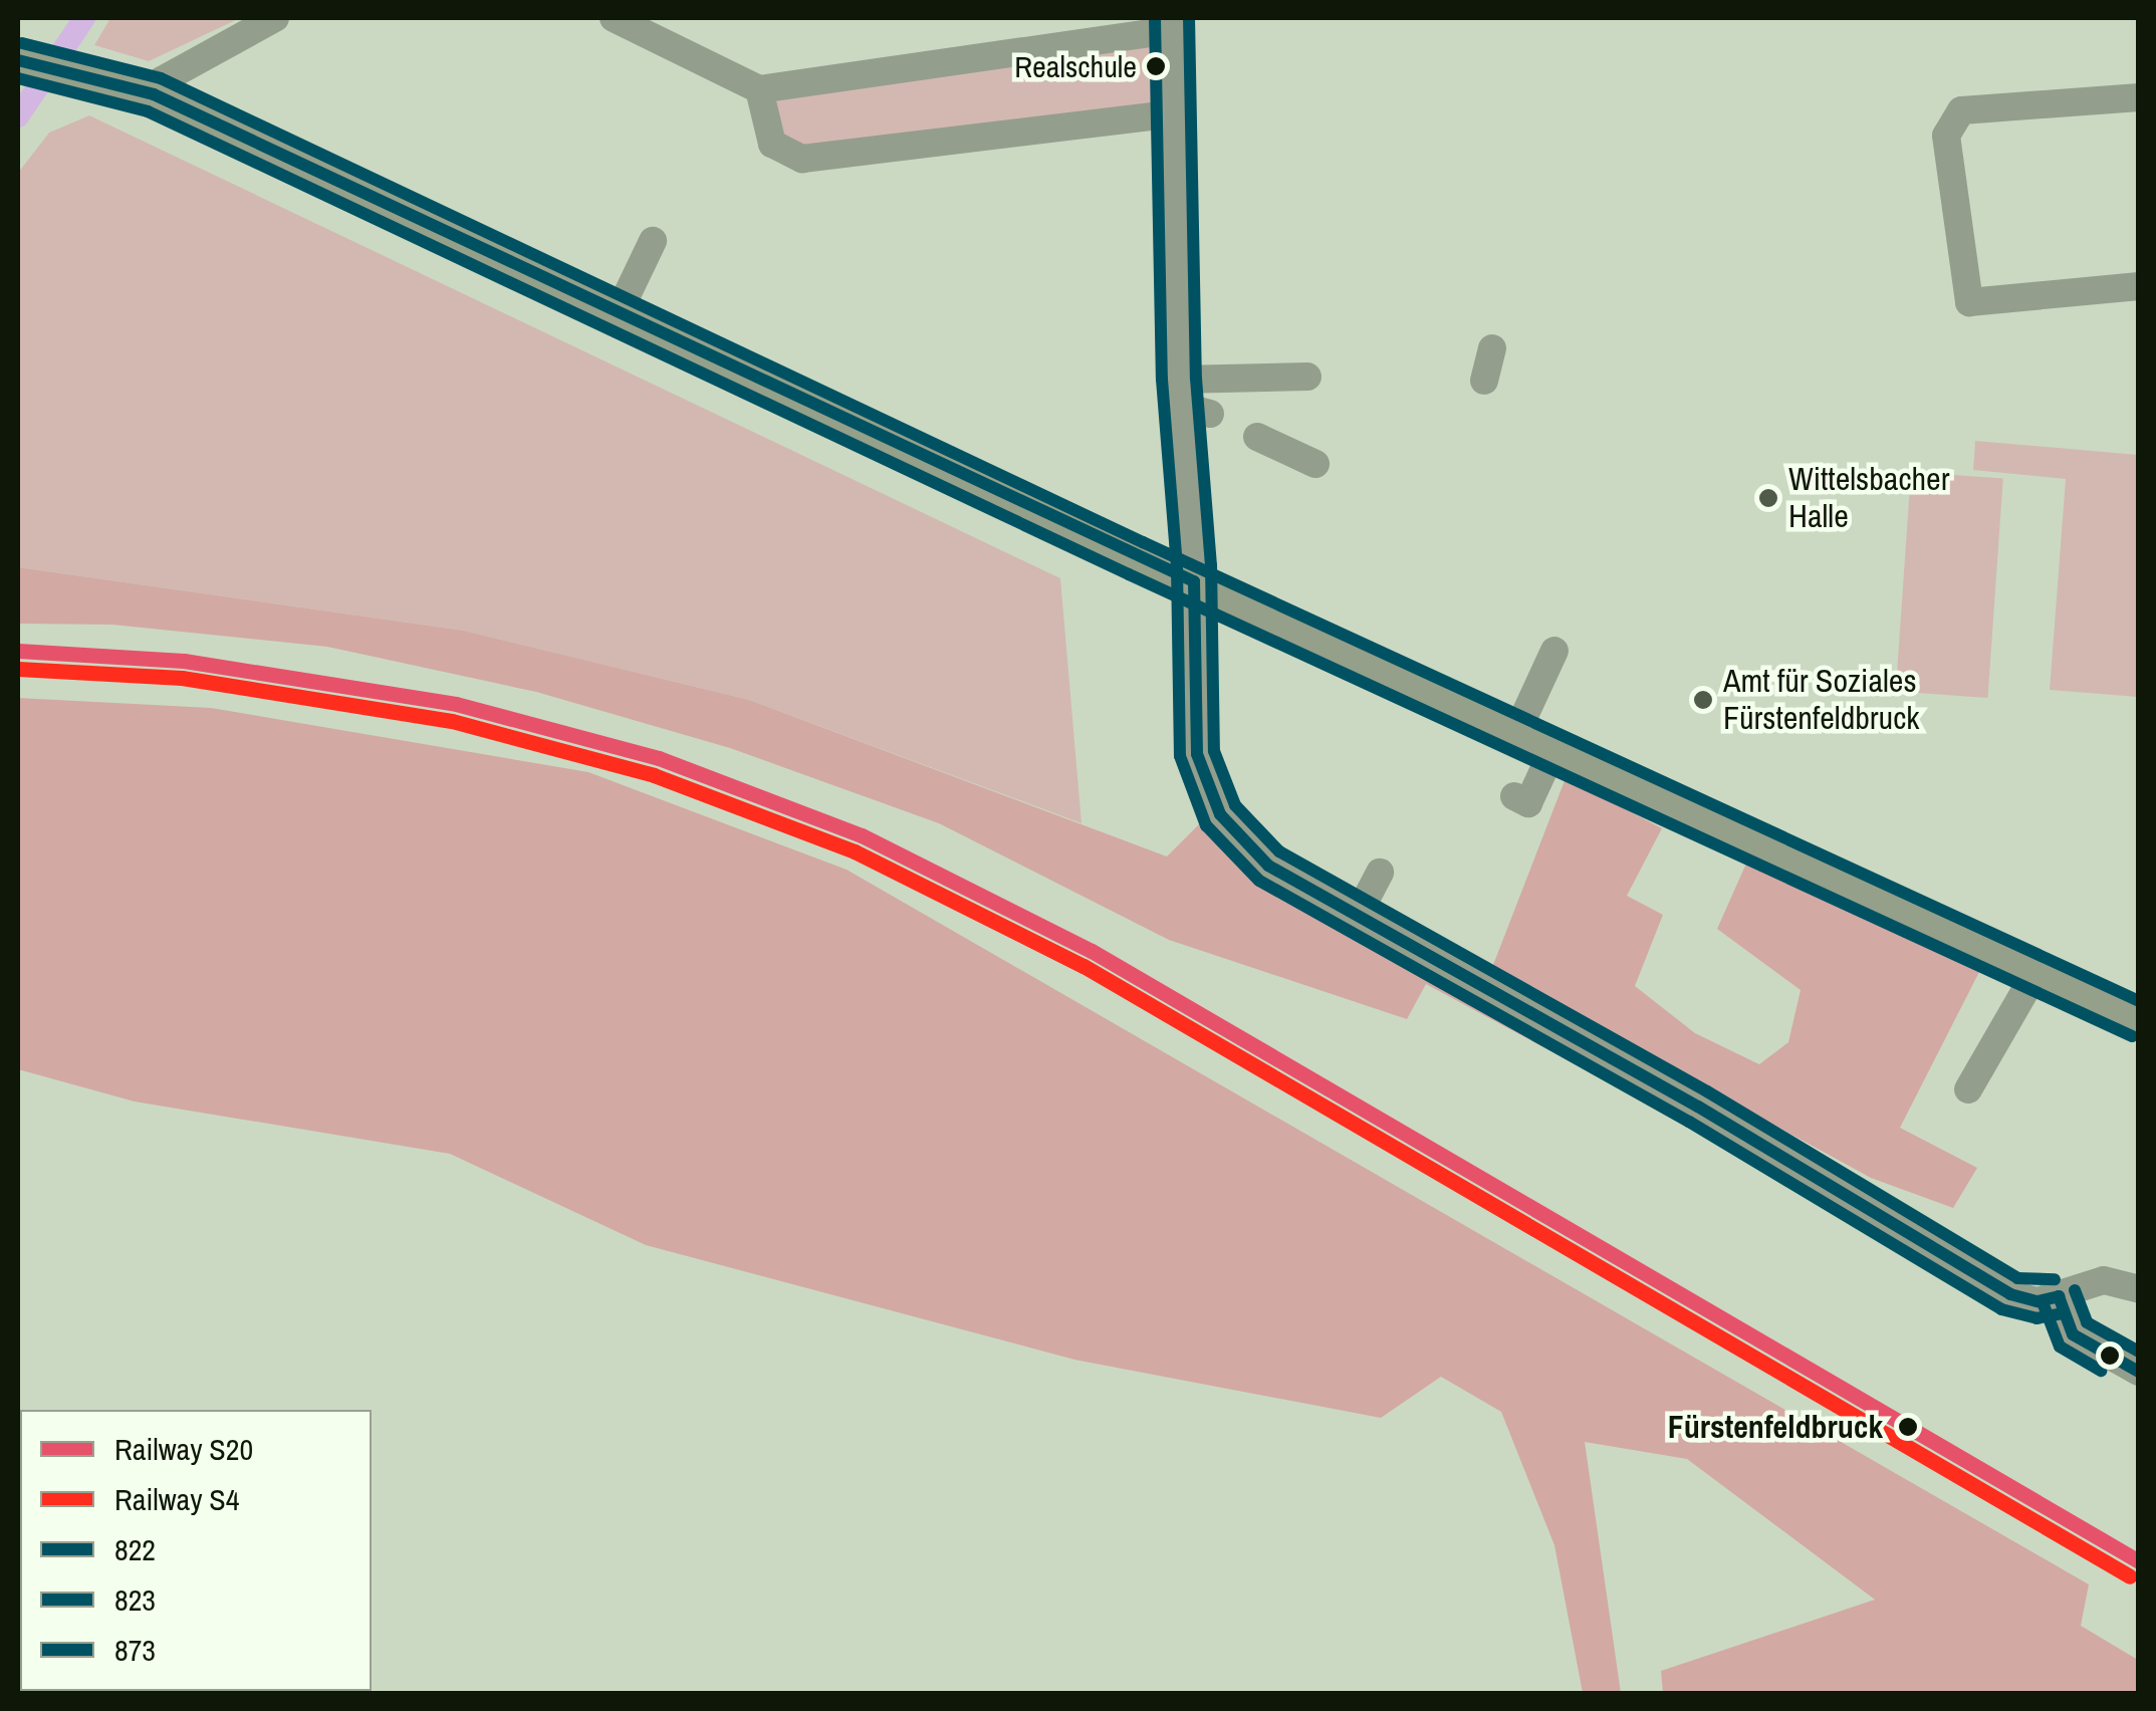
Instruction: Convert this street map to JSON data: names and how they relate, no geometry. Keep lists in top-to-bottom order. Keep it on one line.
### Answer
{"places":["Realschule","Wittelsbacher Halle","Amt für Soziales Fürstenfeldbruck","Fürstenfeldbruck"],"lines":["transit line 823","transit line 873","transit line 822","rail line S20","rail line S4"],"legend":["Railway S20","Railway S4","822","823","873"]}
